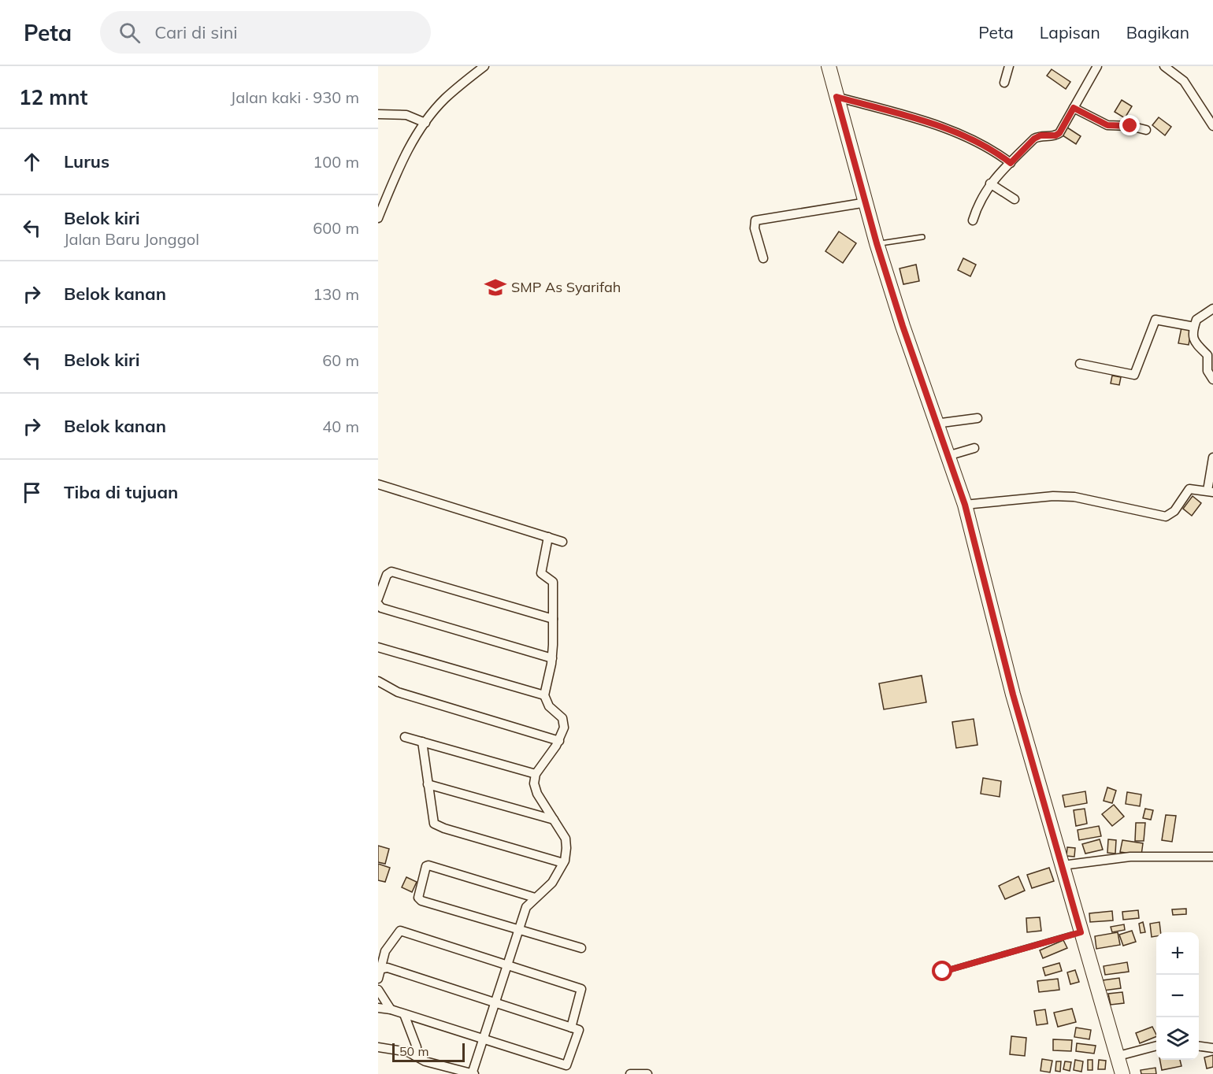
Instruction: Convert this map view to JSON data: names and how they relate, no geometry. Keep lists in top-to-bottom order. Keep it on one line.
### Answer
{"places":{"school or university":["SMP As Syarifah"]},"scale_bar":"50 m","page":{"header":"Peta","search":"Cari di sini","nav":["Peta","Lapisan","Bagikan"],"heading":["12 mnt","Jalan kaki · 930 m"],"list":[["Lurus","100 m"],["Belok kiri","Jalan Baru Jonggol","600 m"],["Belok kanan","130 m"],["Belok kiri","60 m"],["Belok kanan","40 m"],"Tiba di tujuan"],"map_buttons":["+","−"],"scale":"50 m"}}
